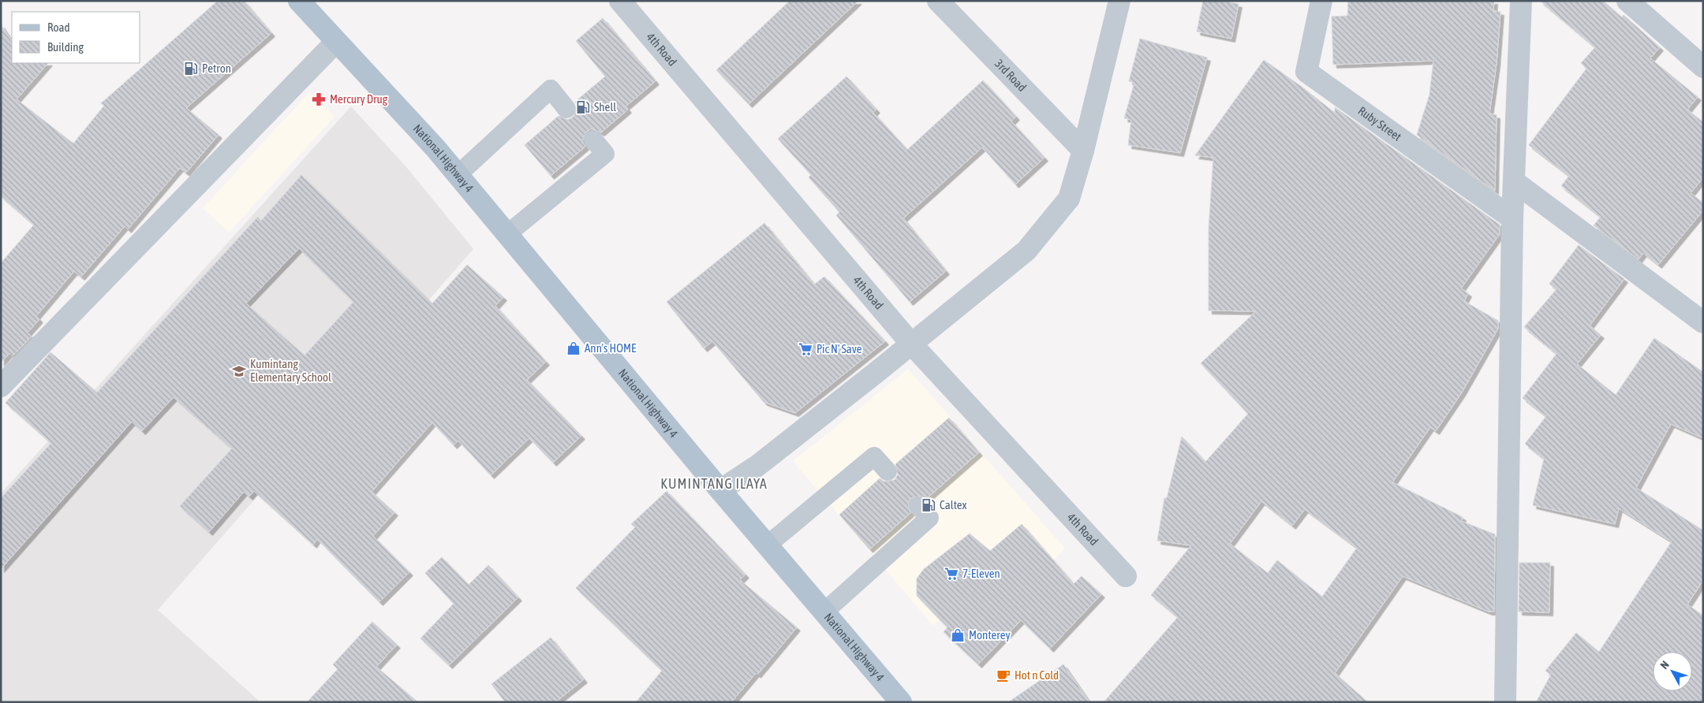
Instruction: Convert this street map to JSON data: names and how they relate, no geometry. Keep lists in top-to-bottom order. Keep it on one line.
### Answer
{"streets":{"main road":["National Highway 4"],"street":["4th Road","3rd Road","Ruby Street"]},"districts":["KUMINTANG ILAYA"],"places":{"fuel station":["Petron","Shell","Caltex"],"pharmacy":["Mercury Drug"],"shop":["Ann's HOME","Monterey"],"supermarket":["Pic N' Save","7-Eleven"],"school or university":["Kumintang Elementary School"],"cafe":["Hot n Cold"]},"legend":["Road","Building"],"north":"top left"}
